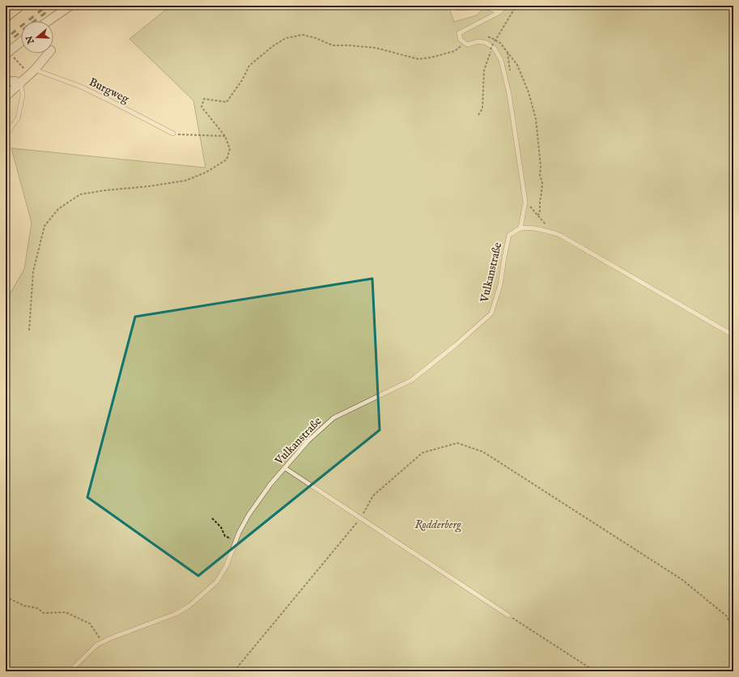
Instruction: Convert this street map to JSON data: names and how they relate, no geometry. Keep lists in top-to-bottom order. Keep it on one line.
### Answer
{"streets":{"lane":["Burgweg","Vulkanstraße"]},"parks":["Rodderberg"],"north":"left"}
